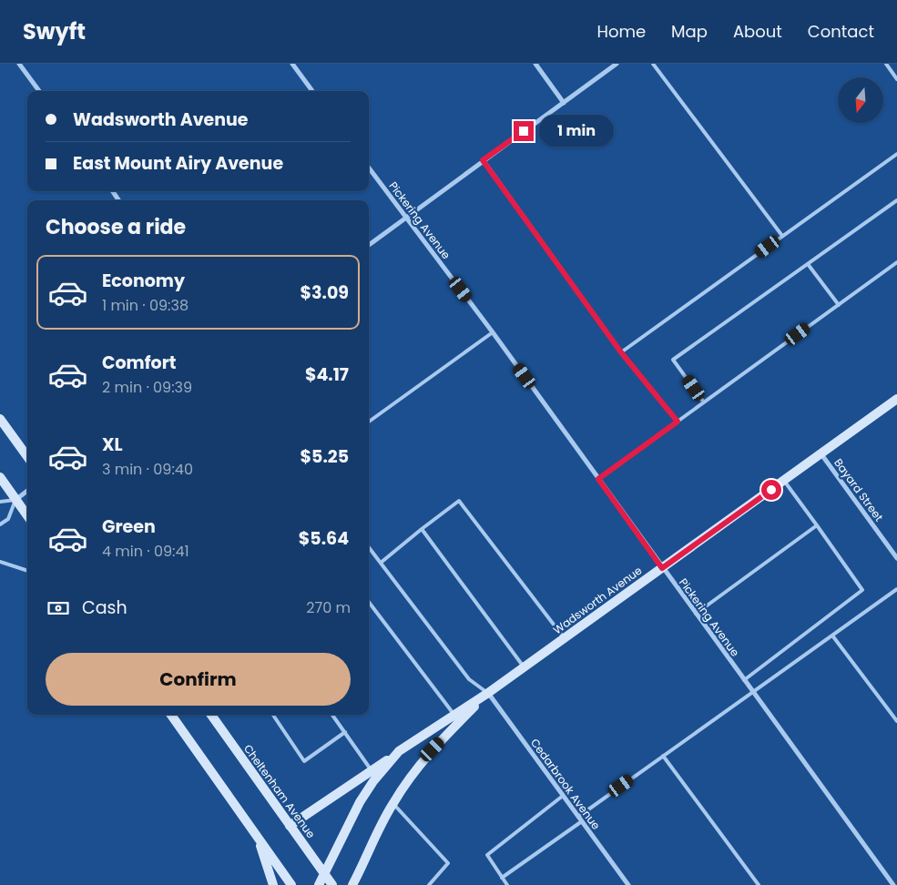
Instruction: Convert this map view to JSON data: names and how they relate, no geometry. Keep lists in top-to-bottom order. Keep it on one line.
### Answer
{"streets":{"main road":["Wadsworth Avenue","Cheltenham Avenue"],"street":["Pickering Avenue","Bayard Street","Cedarbrook Avenue"]},"crossings":[["Pickering Avenue","Wadsworth Avenue"],["Bayard Street","Wadsworth Avenue"],["Wadsworth Avenue","Cedarbrook Avenue"],["Wadsworth Avenue","Cheltenham Avenue"]],"north":"bottom","page":{"header":"Swyft","nav":["Home","Map","About","Contact"],"banner":["Wadsworth Avenue","East Mount Airy Avenue"],"bubble":"1 min","heading":"Choose a ride","list":[{"name":"Economy","note":"1 min · 09:38","value":"$3.09"},{"name":"Comfort","note":"2 min · 09:39","value":"$4.17"},{"name":"XL","note":"3 min · 09:40","value":"$5.25"},{"name":"Green","note":"4 min · 09:41","value":"$5.64"}],"pay":["Cash","270 m"],"buttons":"Confirm"}}
